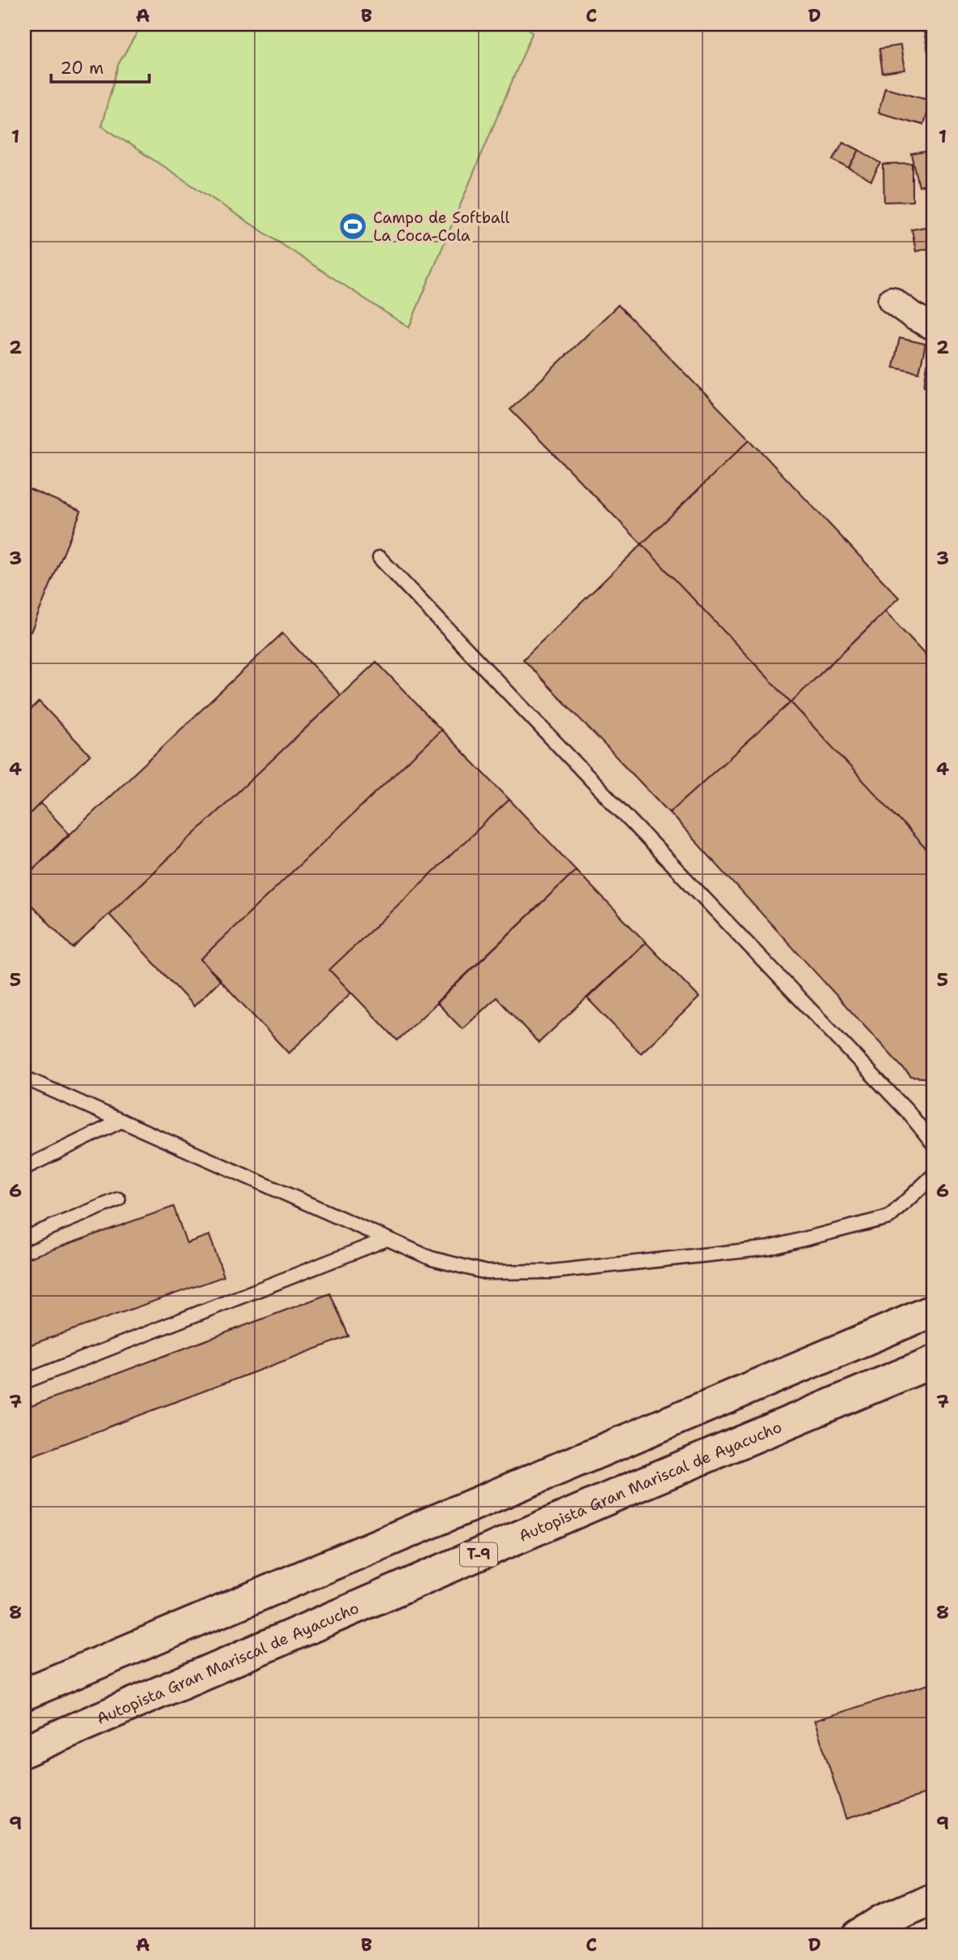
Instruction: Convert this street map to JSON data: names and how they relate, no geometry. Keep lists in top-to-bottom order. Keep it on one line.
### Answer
{"streets":{"main road":["Autopista Gran Mariscal de Ayacucho","T-9"]},"places":{"sports":["Campo de Softball La Coca-Cola"]},"scale_bar":"20 m","grid":{"columns":["A","B","C","D"],"rows":["1","2","3","4","5","6","7","8","9"]}}
